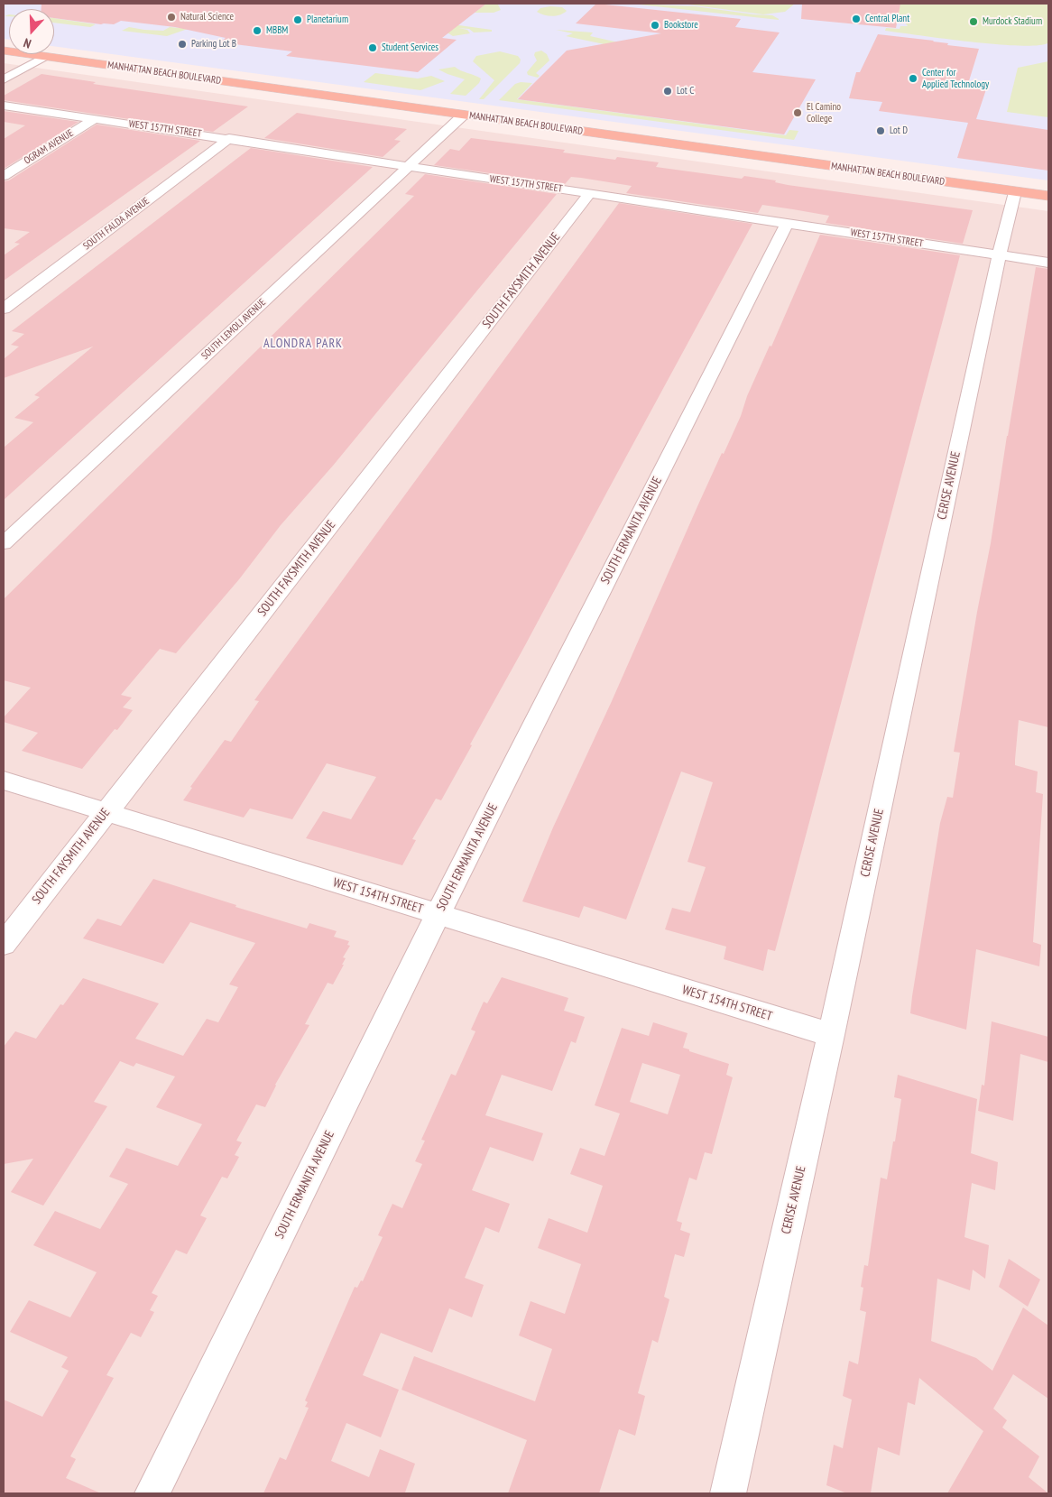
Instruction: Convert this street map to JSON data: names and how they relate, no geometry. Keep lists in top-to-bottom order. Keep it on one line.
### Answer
{"streets":{"main road":["MANHATTAN BEACH BOULEVARD"],"street":["WEST 157TH STREET","OGRAM AVENUE","SOUTH FALDA AVENUE","SOUTH FAYSMITH AVENUE","SOUTH LEMOLI AVENUE","CERISE AVENUE","SOUTH ERMANITA AVENUE","WEST 154TH STREET"]},"crossings":[["MANHATTAN BEACH BOULEVARD","SOUTH LEMOLI AVENUE"],["MANHATTAN BEACH BOULEVARD","CERISE AVENUE"],["WEST 157TH STREET","OGRAM AVENUE"],["WEST 157TH STREET","SOUTH FALDA AVENUE"],["WEST 157TH STREET","SOUTH FAYSMITH AVENUE"],["WEST 157TH STREET","SOUTH LEMOLI AVENUE"],["WEST 157TH STREET","CERISE AVENUE"],["WEST 157TH STREET","SOUTH ERMANITA AVENUE"],["SOUTH FAYSMITH AVENUE","WEST 154TH STREET"],["CERISE AVENUE","WEST 154TH STREET"],["SOUTH ERMANITA AVENUE","WEST 154TH STREET"]],"districts":["ALONDRA PARK"],"places":["Natural Science","Central Plant","Planetarium","Murdock Stadium","Bookstore","MBBM","Parking Lot B","Student Services","Center for Applied Technology","Lot C","El Camino College","Lot D"],"north":"bottom"}
